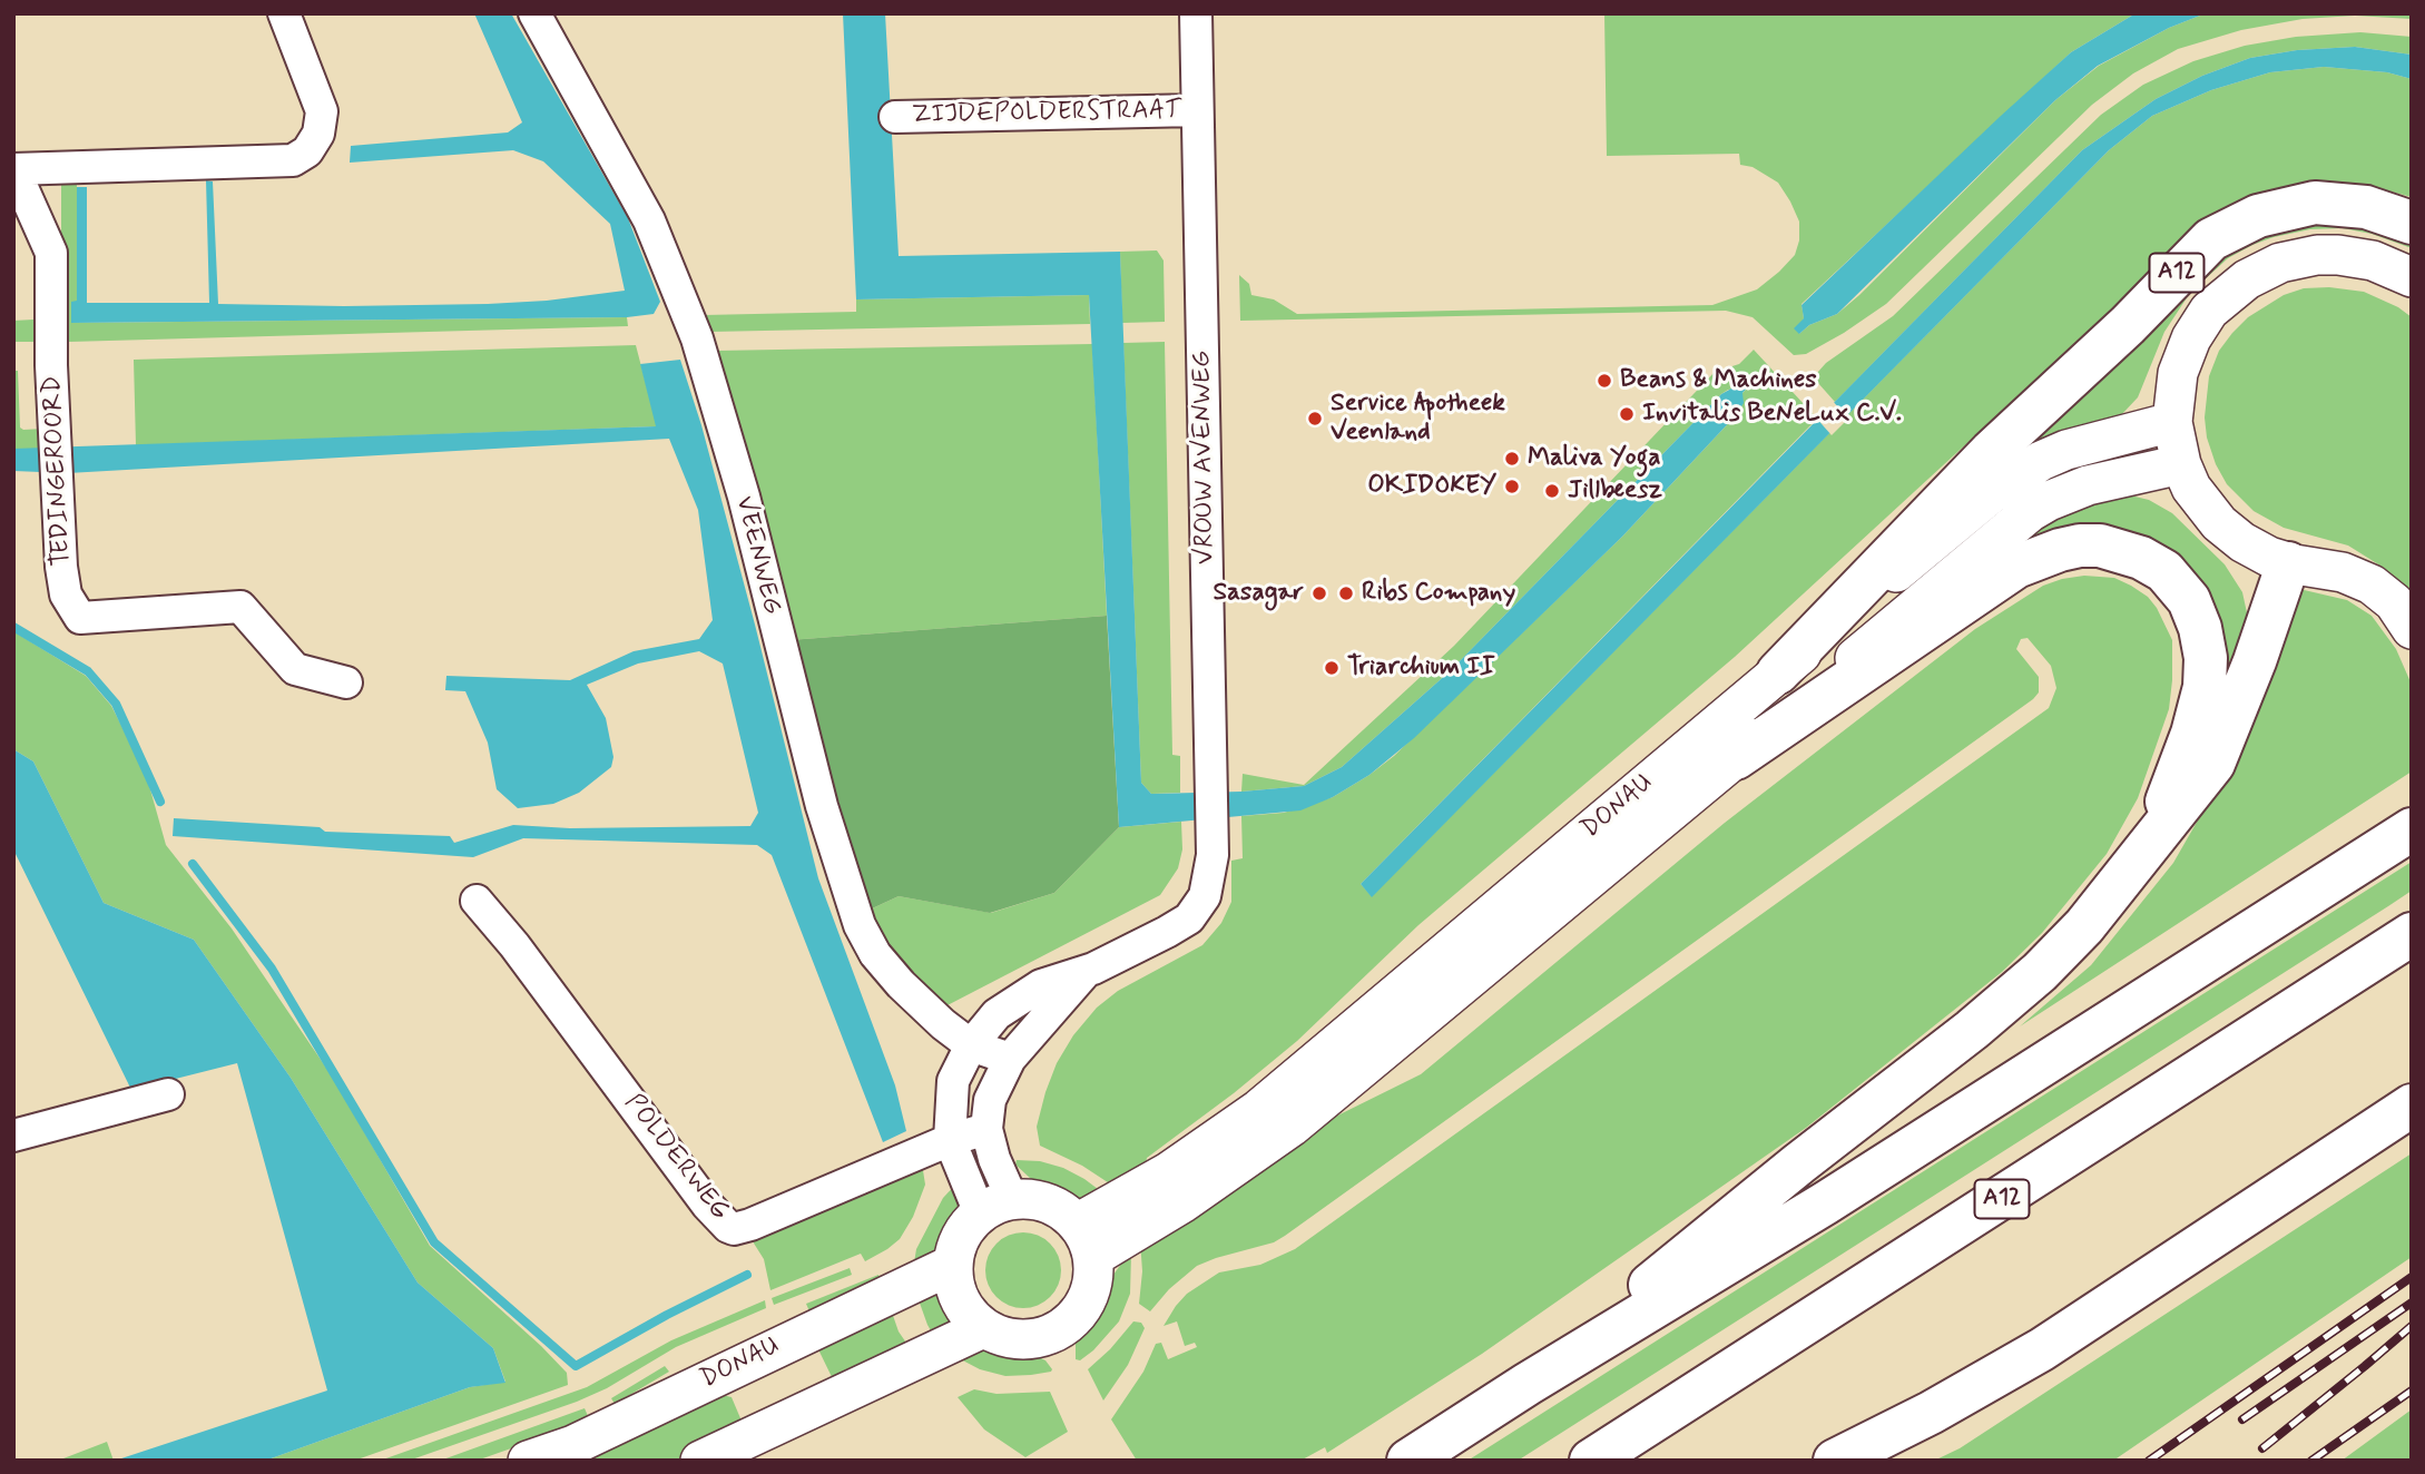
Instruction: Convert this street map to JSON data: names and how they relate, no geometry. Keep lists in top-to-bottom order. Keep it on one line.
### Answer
{"streets":{"highway":["A12"],"main road":["DONAU"],"street":["ZIJDEPOLDERSTRAAT","VROUW AVENWEG","TEDINGEROORD","VEENWEG","POLDERWEG"]},"crossings":[["ZIJDEPOLDERSTRAAT","VROUW AVENWEG"],["A12","DONAU"],["VROUW AVENWEG","VEENWEG"],["VROUW AVENWEG","DONAU"],["VROUW AVENWEG","POLDERWEG"]],"places":["Beans & Machines","Invitalis BeNeLux C.V.","Service Apotheek Veenland","Maliva Yoga","OKIDOKEY","Jillbeesz","Sasagar","Ribs Company","Triarchium II"]}
